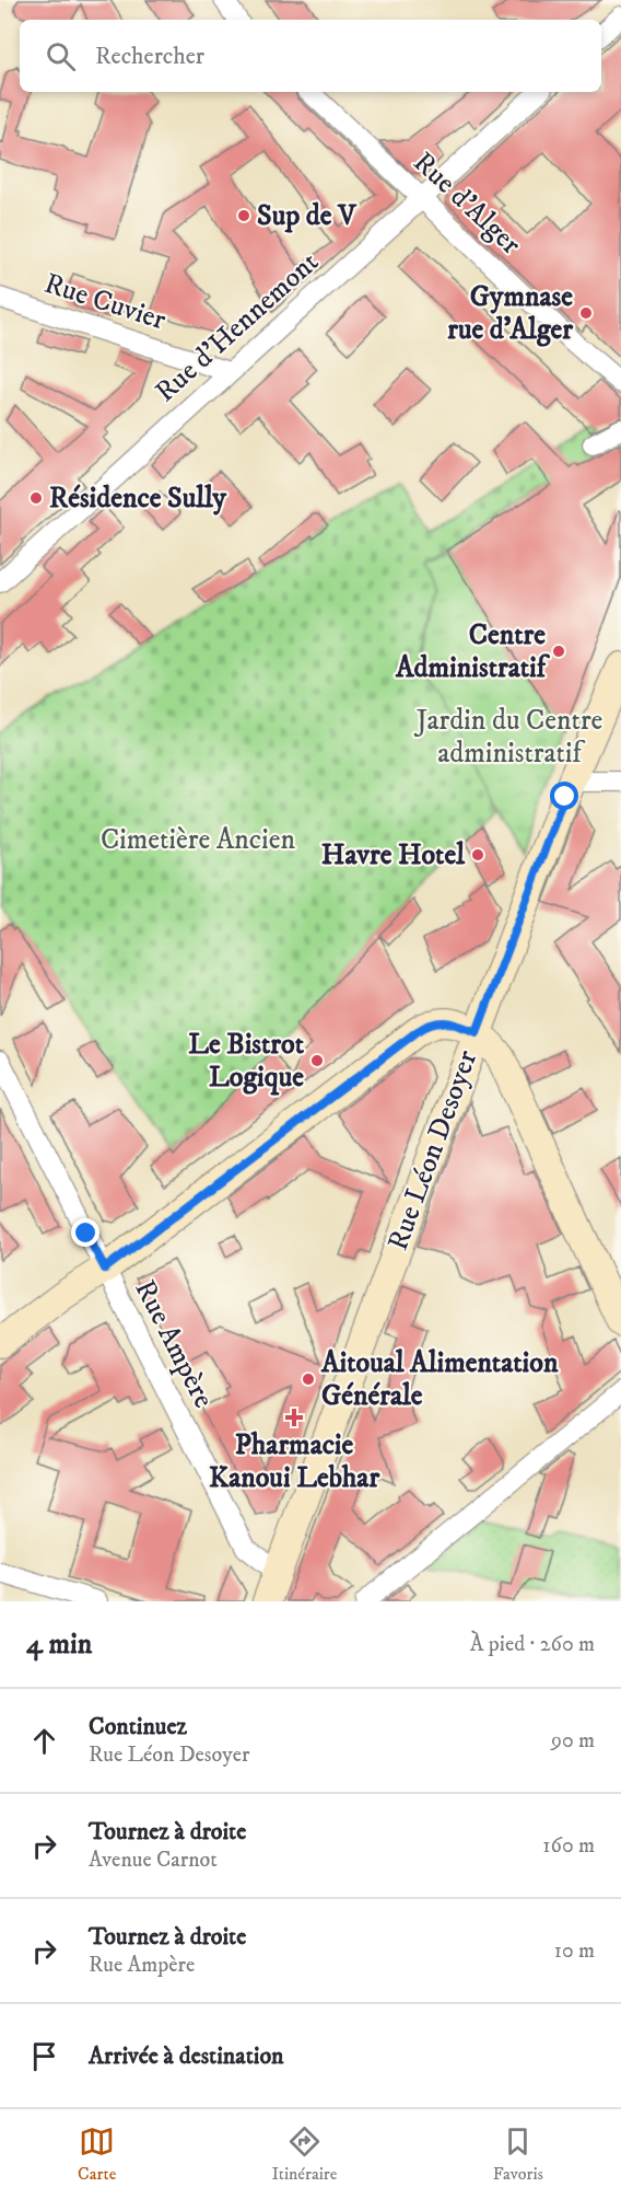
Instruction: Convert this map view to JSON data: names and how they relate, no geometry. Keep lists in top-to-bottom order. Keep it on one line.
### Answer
{"streets":{"street":["Rue d'Alger","Rue Cuvier","Rue d'Hennemont","Rue Léon Desoyer","Rue Ampère"]},"crossings":[["Rue d'Alger","Rue d'Hennemont"],["Rue Cuvier","Rue d'Hennemont"],["Rue Léon Desoyer","Rue Ampère"]],"parks":["Jardin du Centre administratif","Cimetière Ancien"],"places":{"other":["Sup de V","Gymnase rue d'Alger","Résidence Sully","Centre Administratif","Havre Hotel","Le Bistrot Logique","Aitoual Alimentation Générale"],"health":["Pharmacie Kanoui Lebhar"]},"page":{"search":"Rechercher","heading":["4 min","À pied · 260 m"],"list":[["Continuez","Rue Léon Desoyer","90 m"],["Tournez à droite","Avenue Carnot","160 m"],["Tournez à droite","Rue Ampère","10 m"],"Arrivée à destination"],"nav":["Carte","Itinéraire","Favoris"]}}
